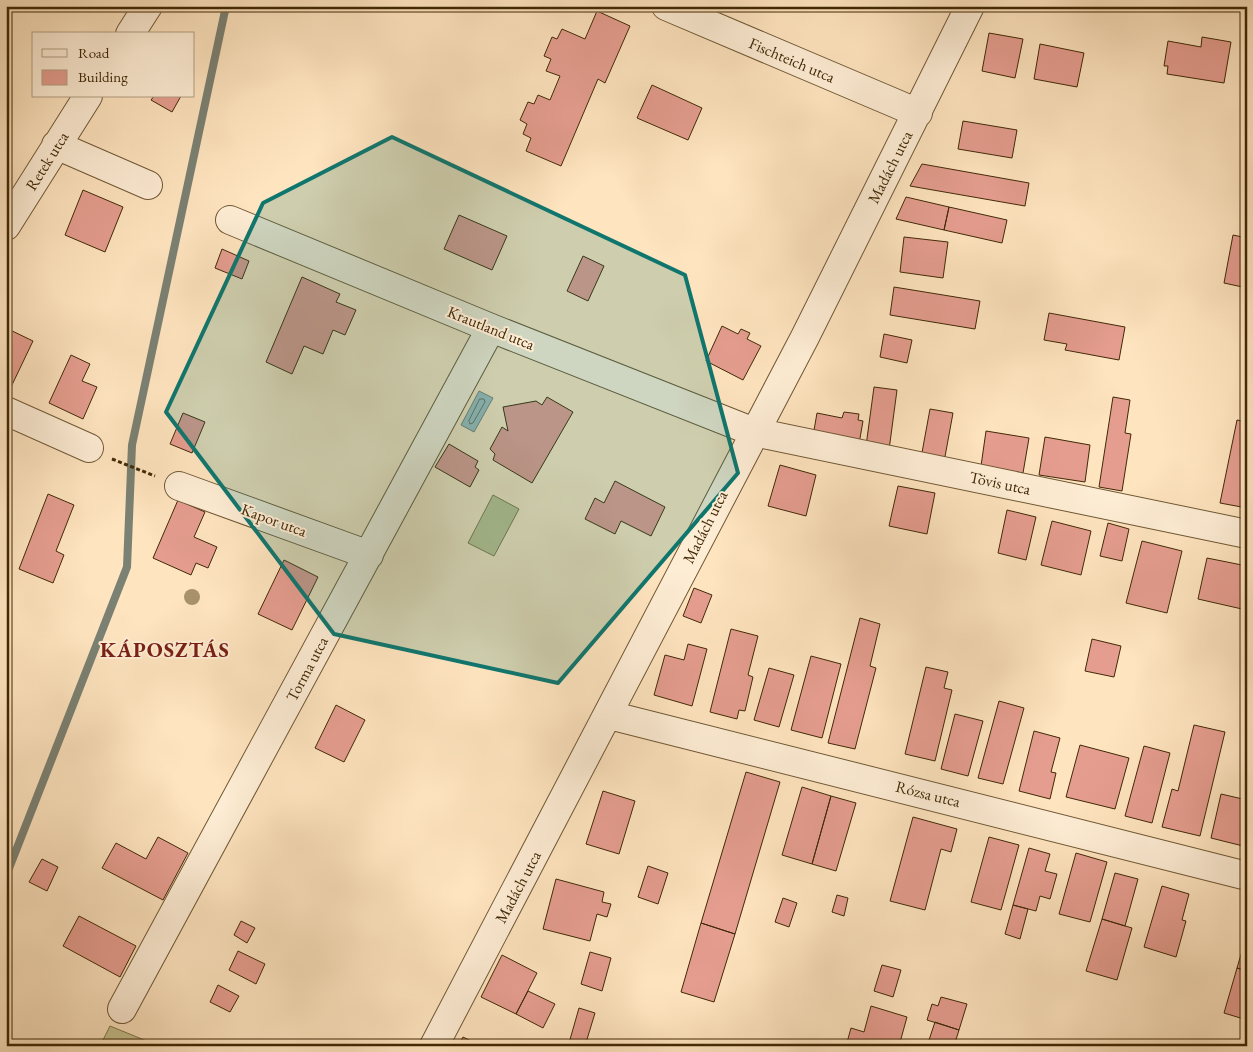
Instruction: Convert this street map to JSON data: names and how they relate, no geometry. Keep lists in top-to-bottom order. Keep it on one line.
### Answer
{"streets":{"street":["Fischteich utca","Retek utca","Madách utca","Krautland utca","Tövis utca","Kapor utca","Torma utca","Rózsa utca"]},"crossings":[["Fischteich utca","Madách utca"],["Madách utca","Krautland utca"],["Madách utca","Tövis utca"],["Madách utca","Rózsa utca"],["Krautland utca","Tövis utca"],["Krautland utca","Torma utca"],["Kapor utca","Torma utca"]],"districts":["KÁPOSZTÁS"],"legend":["Road","Building"]}
